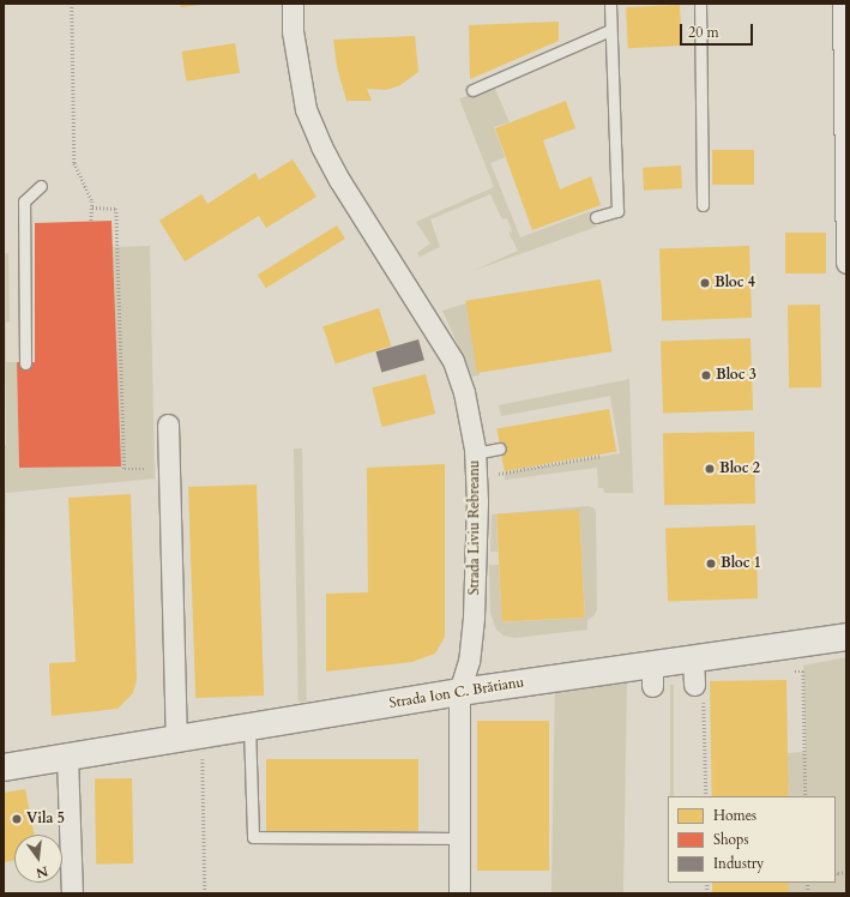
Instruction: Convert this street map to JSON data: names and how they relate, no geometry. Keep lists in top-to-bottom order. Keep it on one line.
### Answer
{"streets":{"street":["Strada Liviu Rebreanu","Strada Ion C. Brătianu"]},"crossings":[["Strada Liviu Rebreanu","Strada Ion C. Brătianu"]],"places":["Bloc 4","Bloc 3","Bloc 2","Bloc 1","Vila 5"],"legend":["Homes","Shops","Industry"],"scale_bar":"20 m","north":"bottom"}
